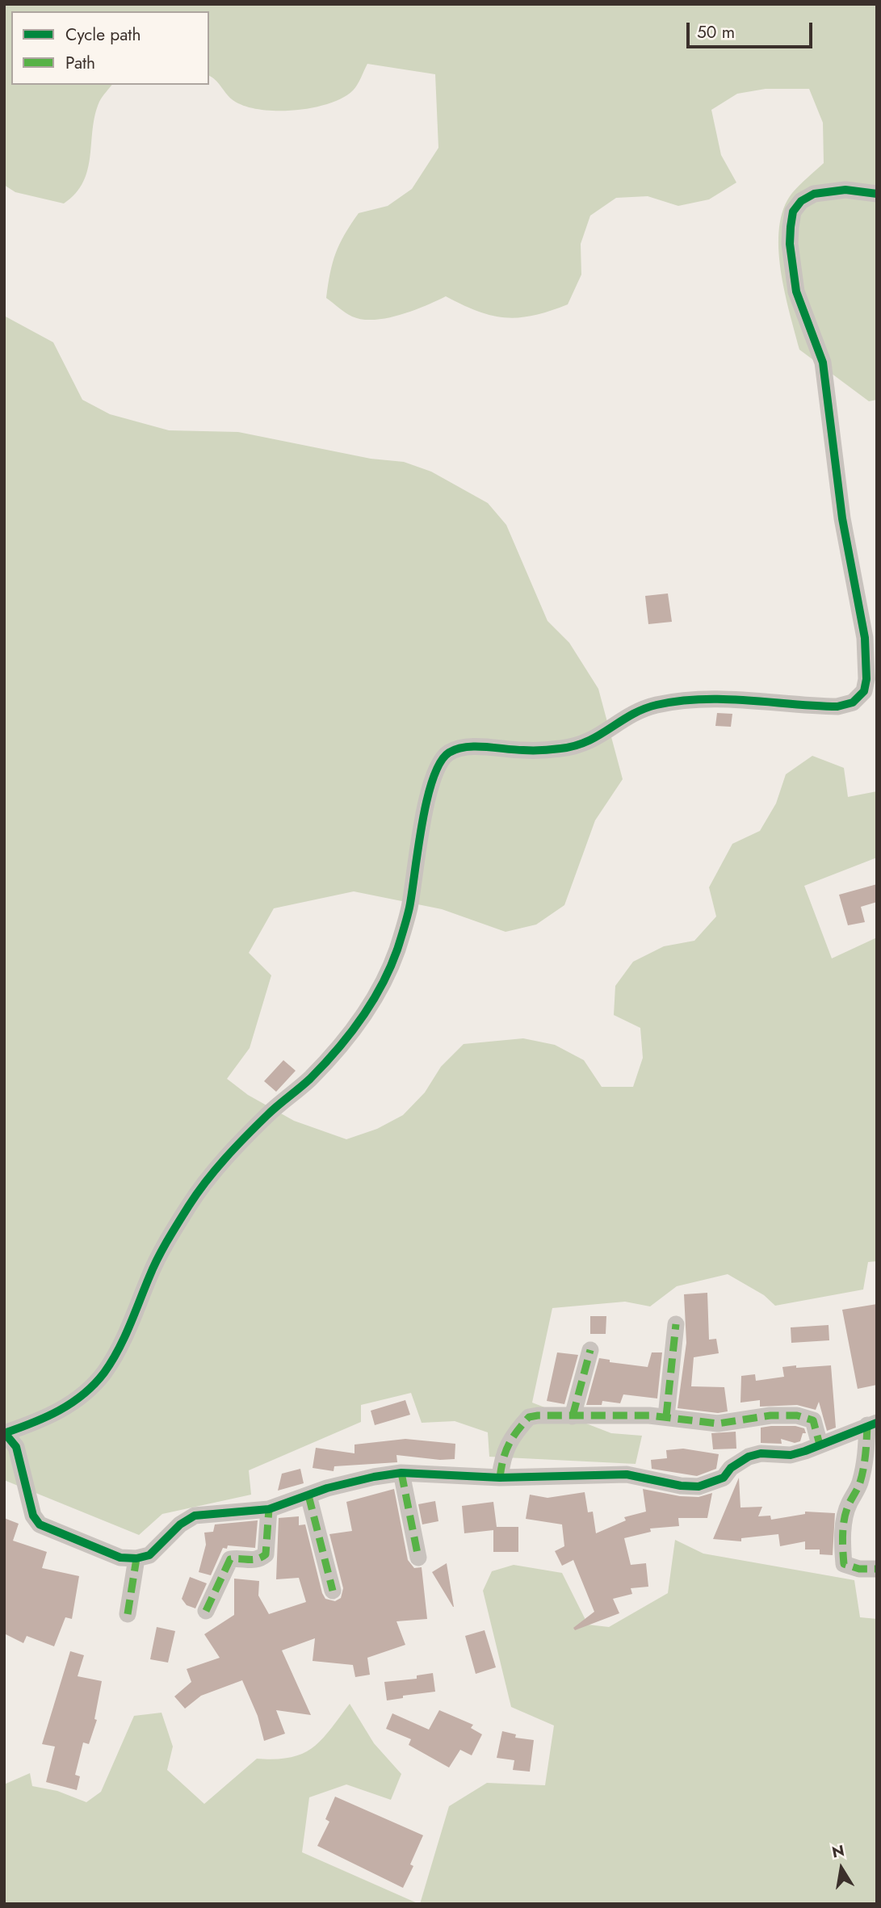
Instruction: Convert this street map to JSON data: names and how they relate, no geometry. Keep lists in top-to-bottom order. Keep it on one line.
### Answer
{"legend":["Cycle path","Path"],"scale_bar":"50 m","north":"top"}
